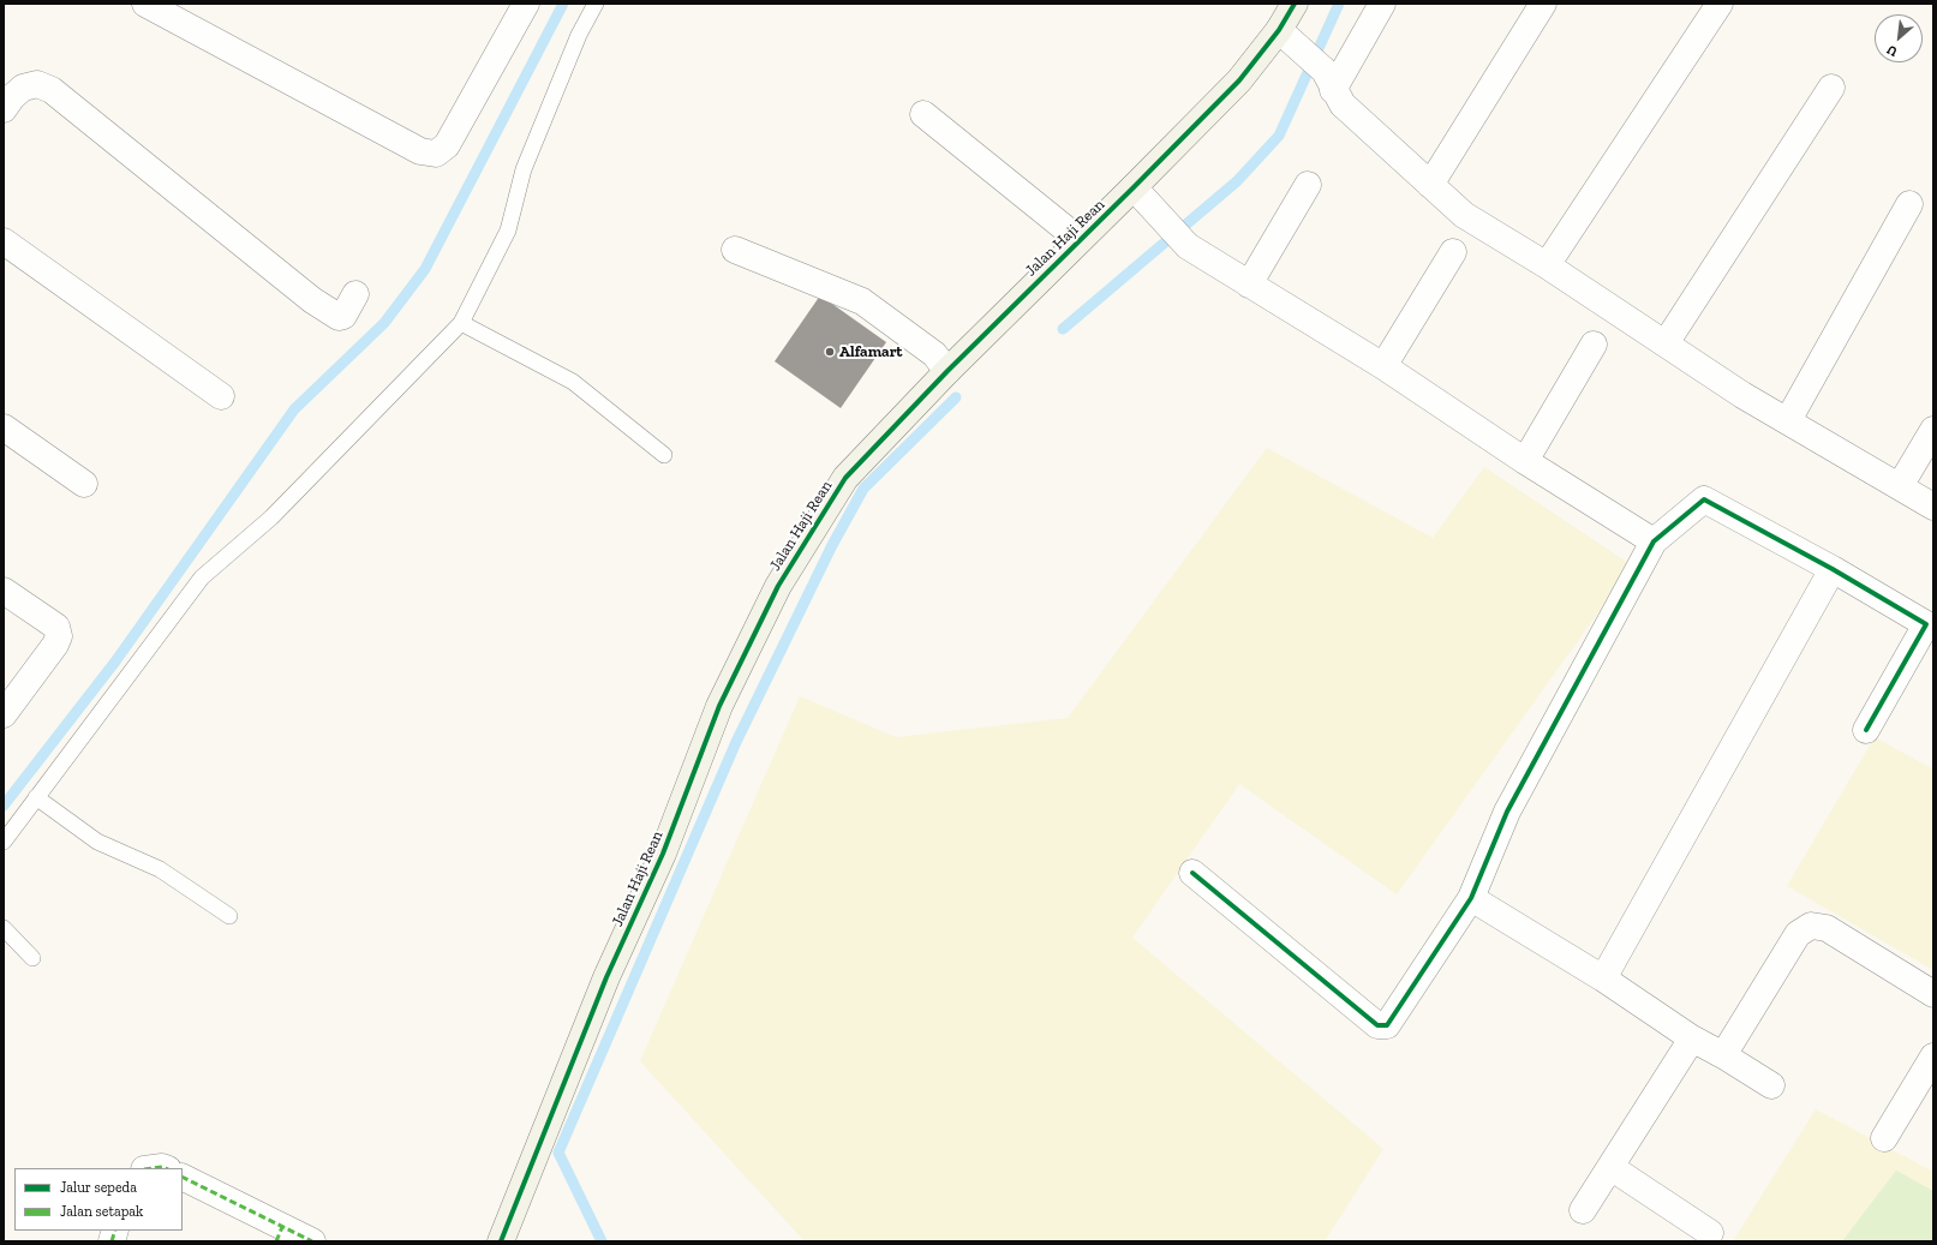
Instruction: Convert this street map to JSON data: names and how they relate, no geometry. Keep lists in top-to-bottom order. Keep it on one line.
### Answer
{"streets":{"street":["Jalan Haji Rean"]},"places":["Alfamart"],"legend":["Jalur sepeda","Jalan setapak"],"north":"bottom left"}
